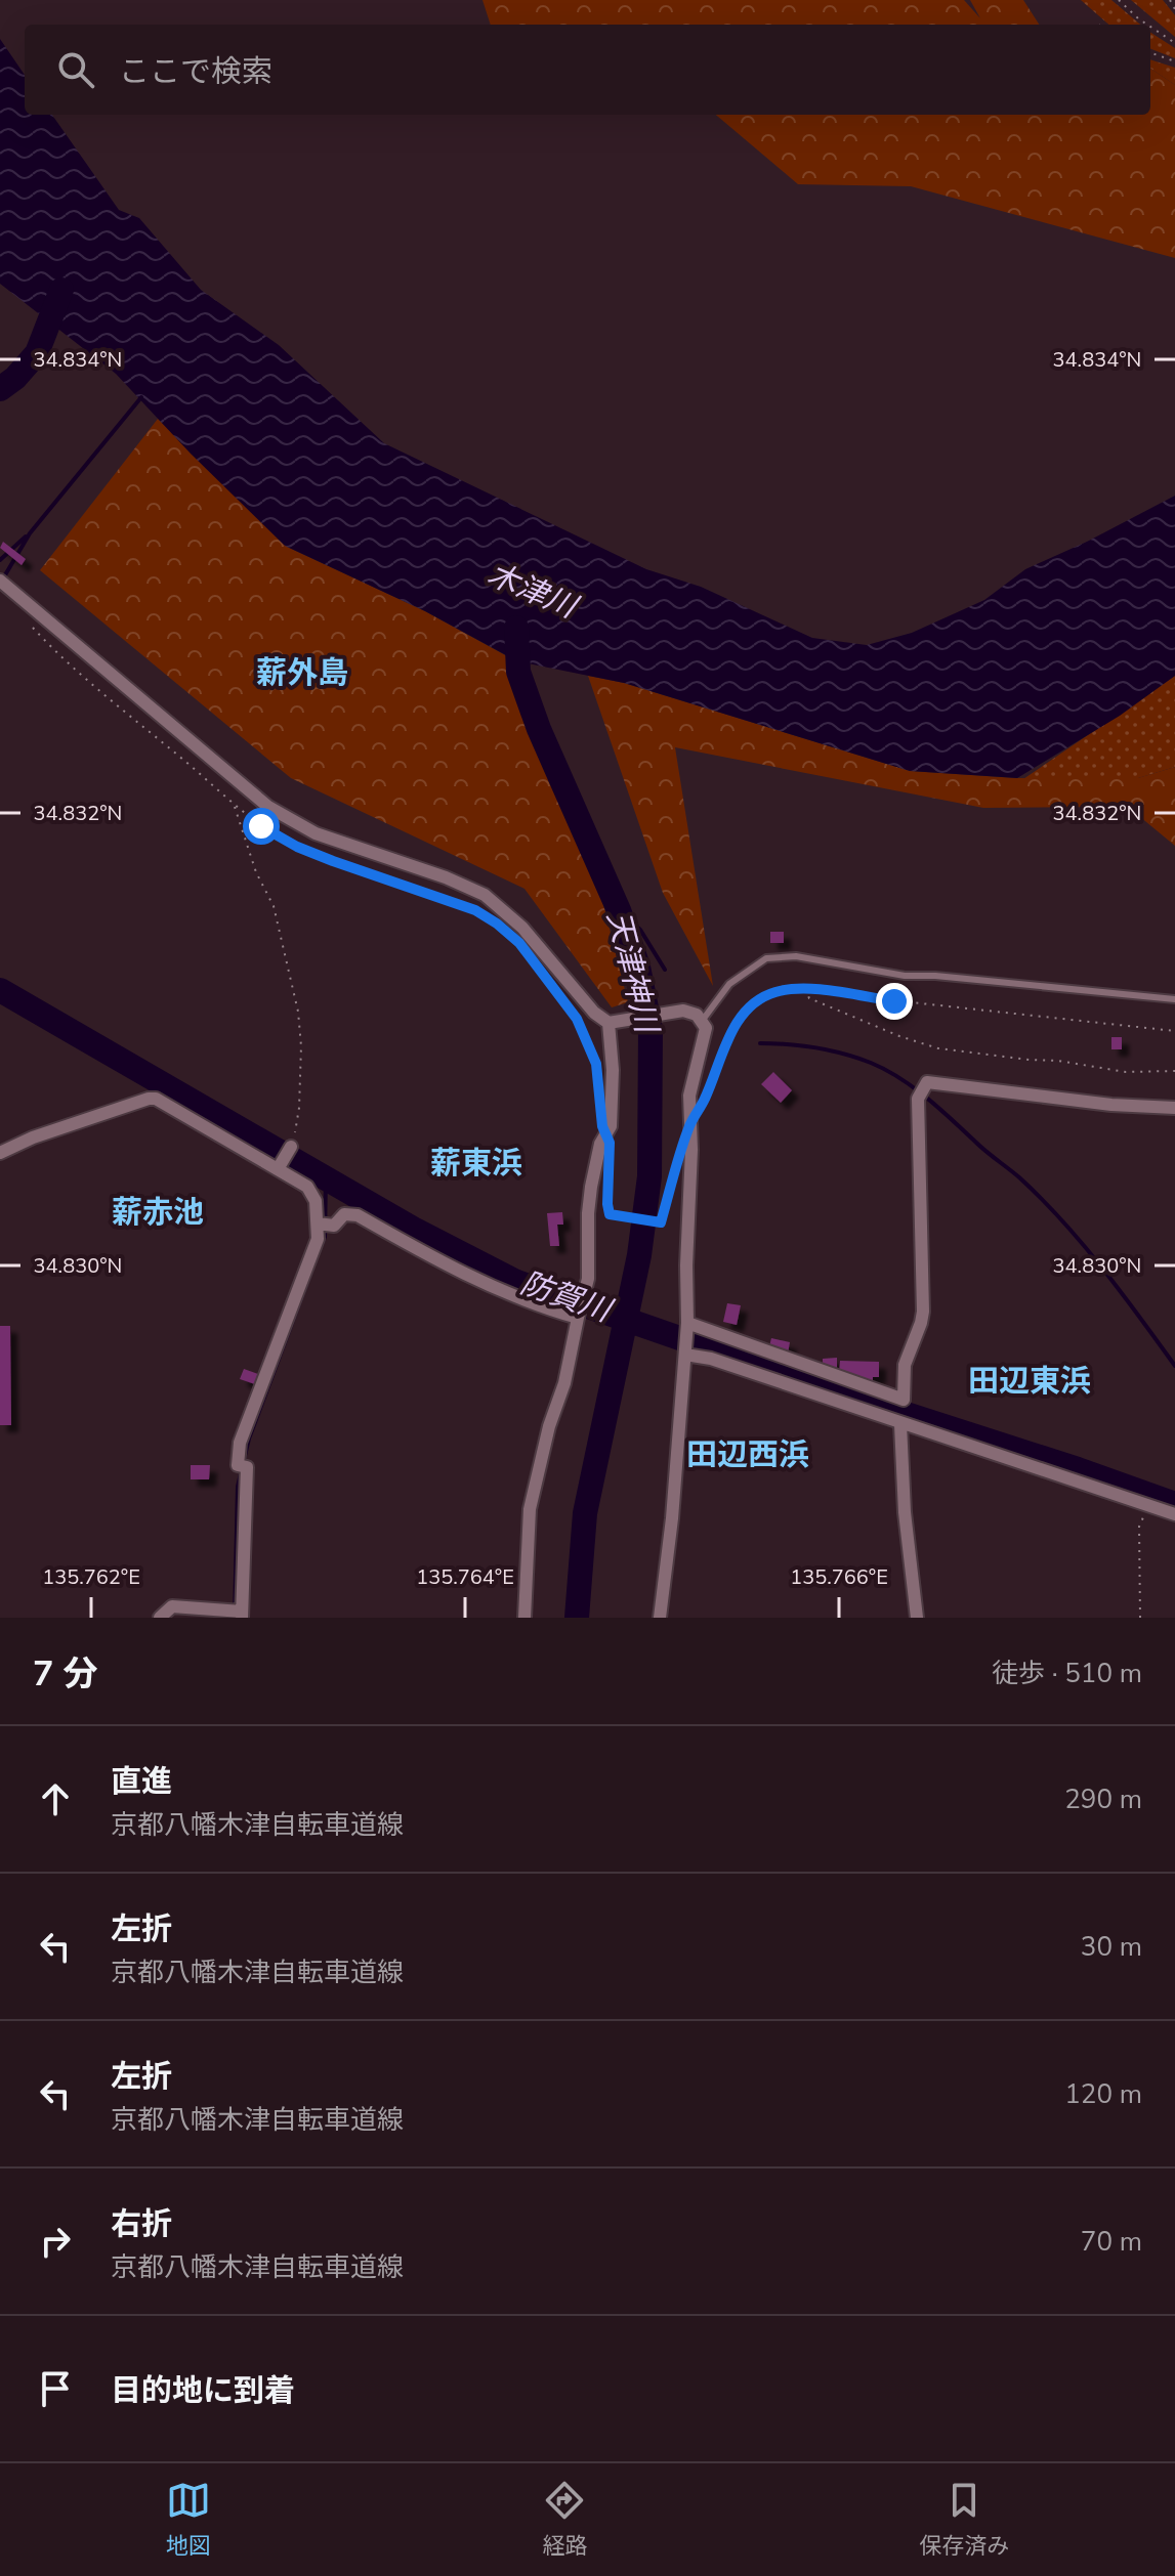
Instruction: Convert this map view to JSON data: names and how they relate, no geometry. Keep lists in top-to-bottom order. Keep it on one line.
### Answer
{"districts":["薪外島","薪東浜","薪赤池","田辺東浜","田辺西浜"],"water":["木津川","天津神川","防賀川"],"page":{"search":"ここで検索","heading":["7 分","徒歩 · 510 m"],"list":[["直進","京都八幡木津自転車道線","290 m"],["左折","京都八幡木津自転車道線","30 m"],["左折","京都八幡木津自転車道線","120 m"],["右折","京都八幡木津自転車道線","70 m"],"目的地に到着"],"nav":["地図","経路","保存済み"]},"coordinates":["34.834°N","34.832°N","34.830°N","135.762°E","135.764°E","135.766°E"]}
